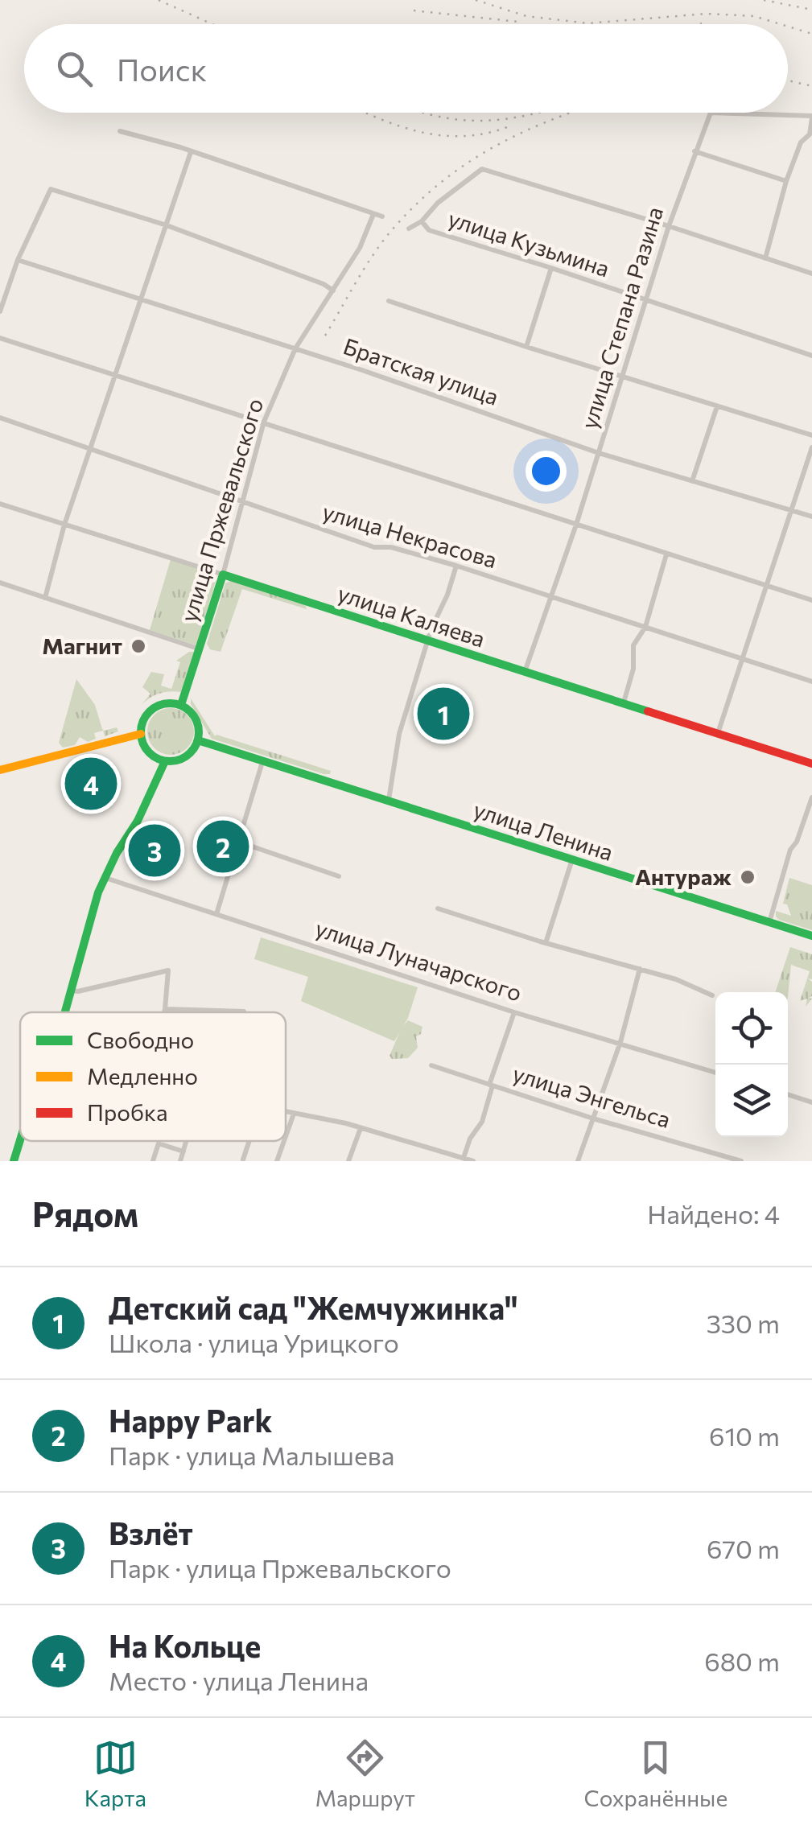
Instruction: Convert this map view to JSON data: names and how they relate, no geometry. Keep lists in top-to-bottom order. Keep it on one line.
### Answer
{"streets":{"street":["улица Кузьмина","улица Степана Разина","Братская улица","улица Пржевальского","улица Некрасова","улица Каляева","улица Ленина","улица Луначарского","улица Энгельса"]},"crossings":[["улица Кузьмина","улица Степана Разина"],["улица Степана Разина","Братская улица"],["улица Степана Разина","улица Некрасова"],["улица Степана Разина","улица Каляева"],["Братская улица","улица Пржевальского"],["улица Пржевальского","улица Некрасова"],["улица Пржевальского","улица Каляева"],["улица Пржевальского","улица Ленина"]],"places":["Магнит","Антураж"],"legend":["Свободно","Медленно","Пробка"],"page":{"search":"Поиск","pins":["1","4","2","3"],"heading":["Рядом","Найдено: 4"],"list":[{"mark":"1","name":"Детский сад \"Жемчужинка\"","note":"Школа · улица Урицкого","value":"330 m"},{"mark":"2","name":"Happy Park","note":"Парк · улица Малышева","value":"610 m"},{"mark":"3","name":"Взлёт","note":"Парк · улица Пржевальского","value":"670 m"},{"mark":"4","name":"На Кольце","note":"Место · улица Ленина","value":"680 m"}],"nav":["Карта","Маршрут","Сохранённые"]}}
